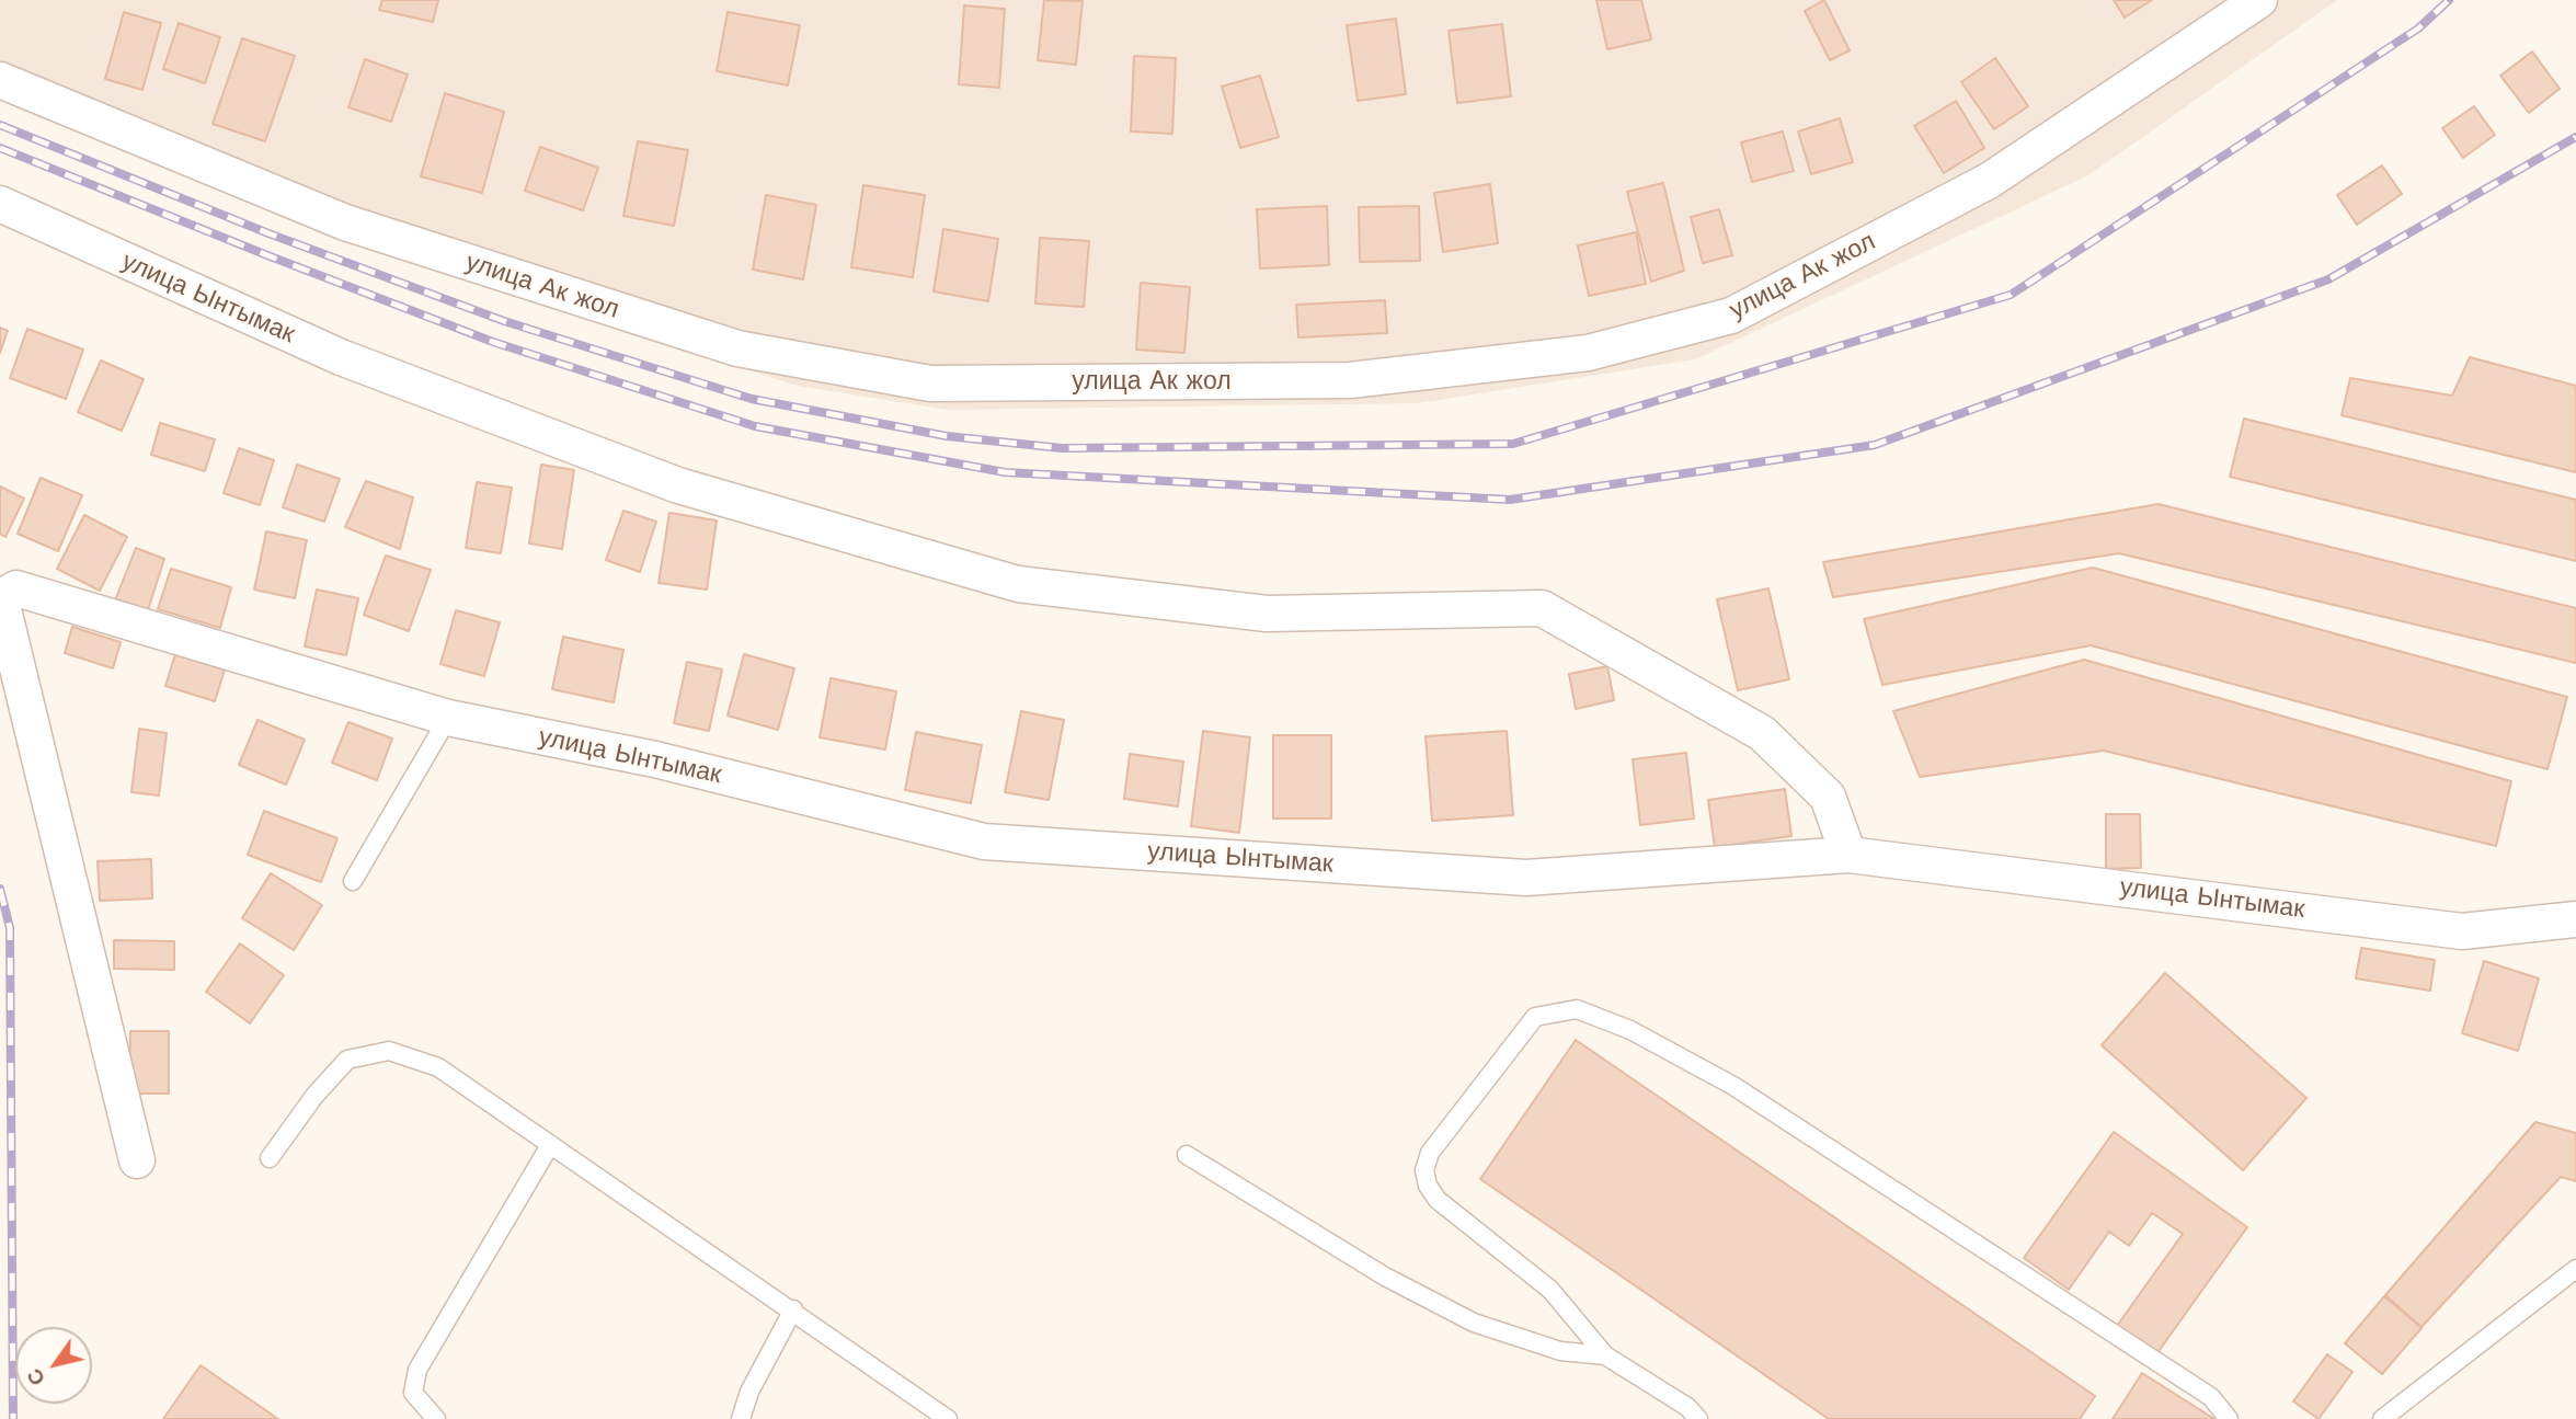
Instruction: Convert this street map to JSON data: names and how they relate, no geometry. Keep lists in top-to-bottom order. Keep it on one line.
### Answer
{"streets":{"street":["улица Ак жол","улица Ынтымак"]},"north":"bottom left"}
